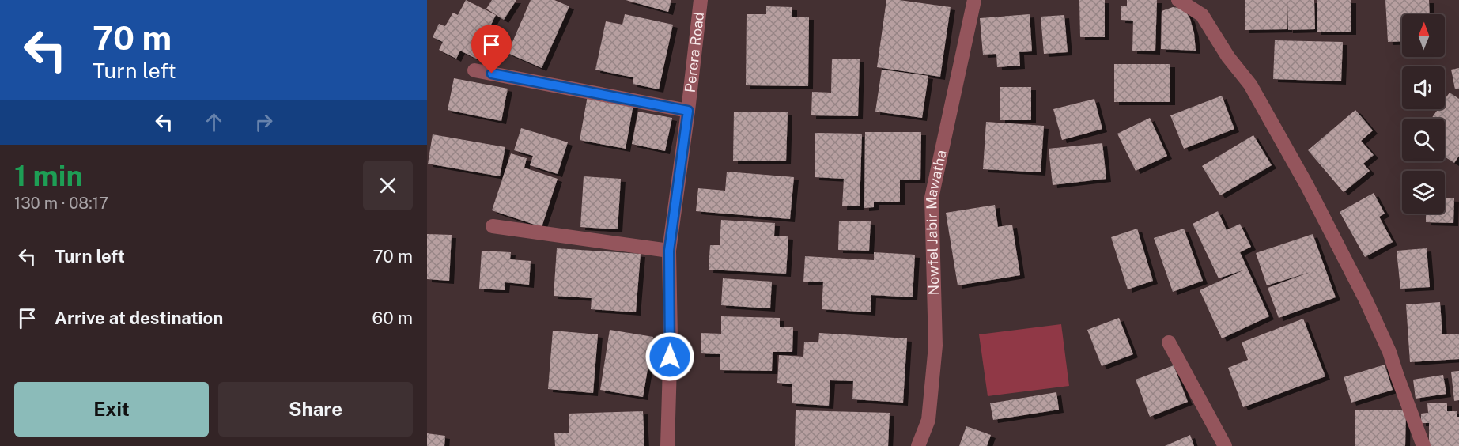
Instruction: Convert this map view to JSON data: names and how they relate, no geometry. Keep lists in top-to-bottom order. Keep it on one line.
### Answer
{"streets":{"street":["Perera Road","Nowfel Jabir Mawatha"]},"north":"top","page":{"turn":["70 m","Turn left"],"heading":["1 min","130 m · 08:17"],"list":[{"name":"Turn left","value":"70 m"},{"name":"Arrive at destination","value":"60 m"}],"buttons":["Exit","Share"]}}
